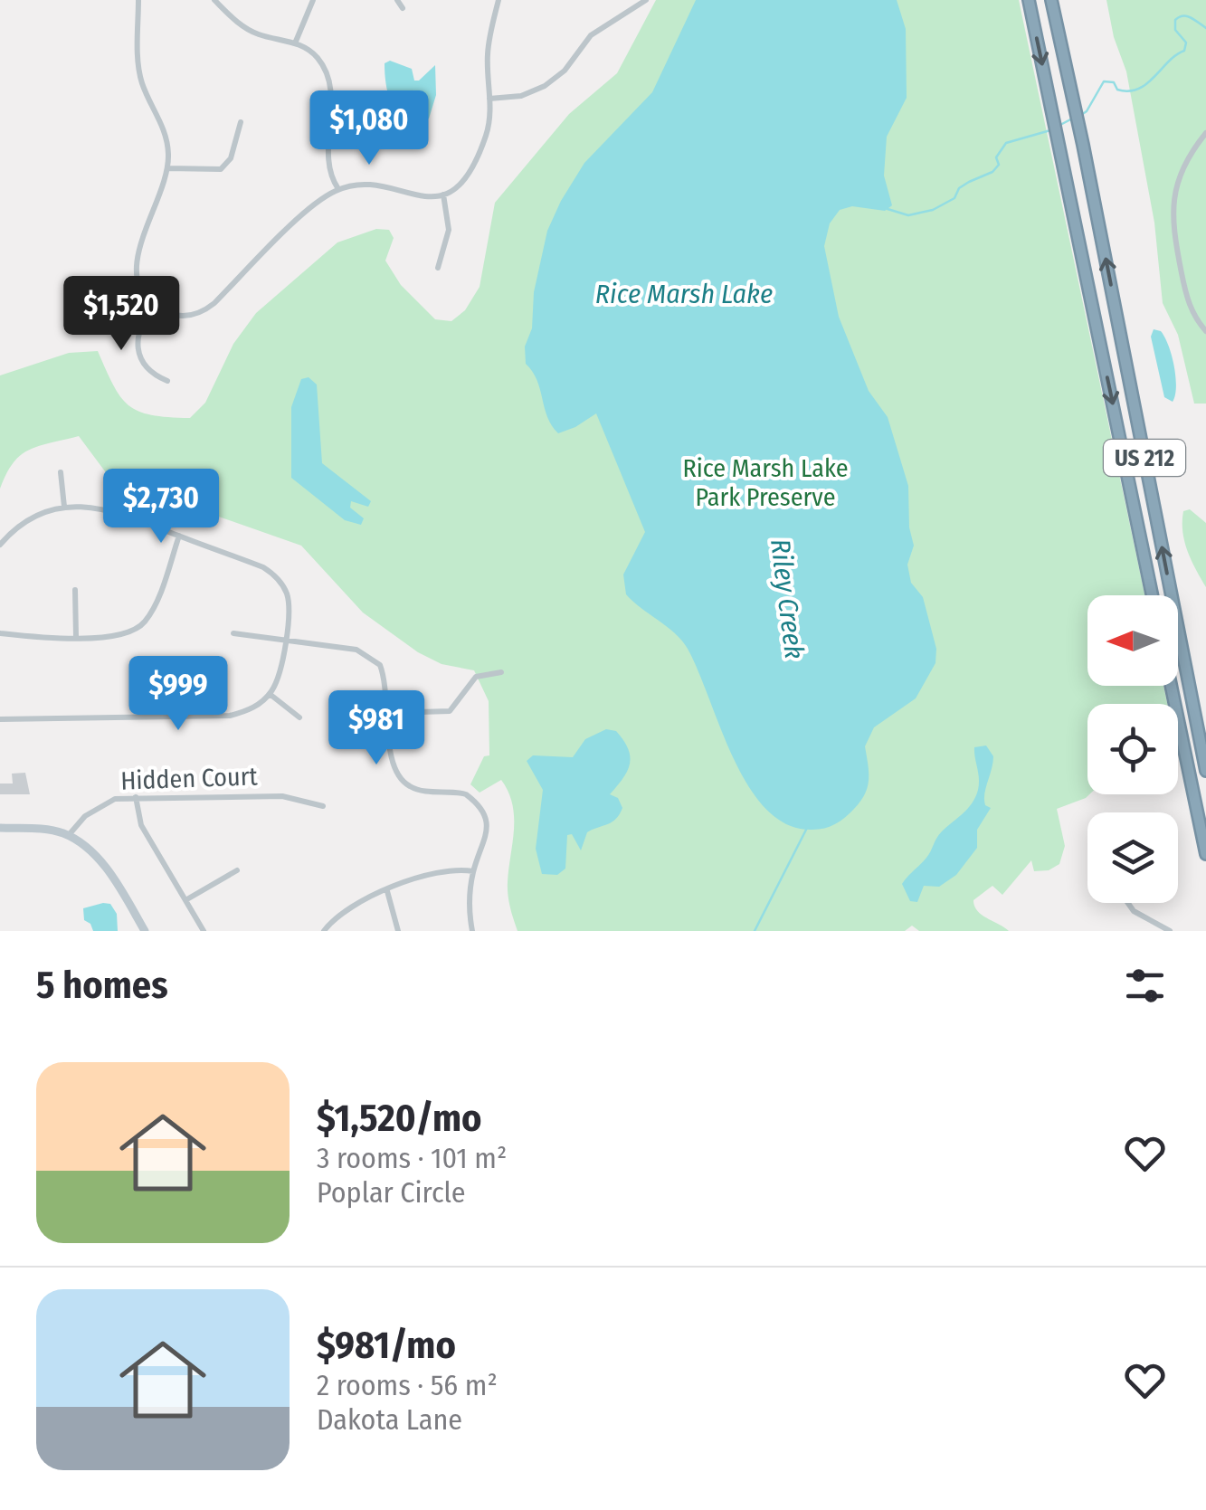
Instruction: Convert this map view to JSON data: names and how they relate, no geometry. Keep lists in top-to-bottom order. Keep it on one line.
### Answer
{"streets":{"highway":["US 212"],"street":["Hidden Court"]},"water":["Rice Marsh Lake","Riley Creek"],"parks":["Rice Marsh Lake Park Preserve"],"north":"left","page":{"price":["$1,080","$1,520","$2,730","$999","$981"],"heading":"5 homes","list":[{"name":"$1,520/mo","note":"3 rooms · 101 m² · Poplar Circle"},{"name":"$981/mo","note":"2 rooms · 56 m² · Dakota Lane"}]}}
